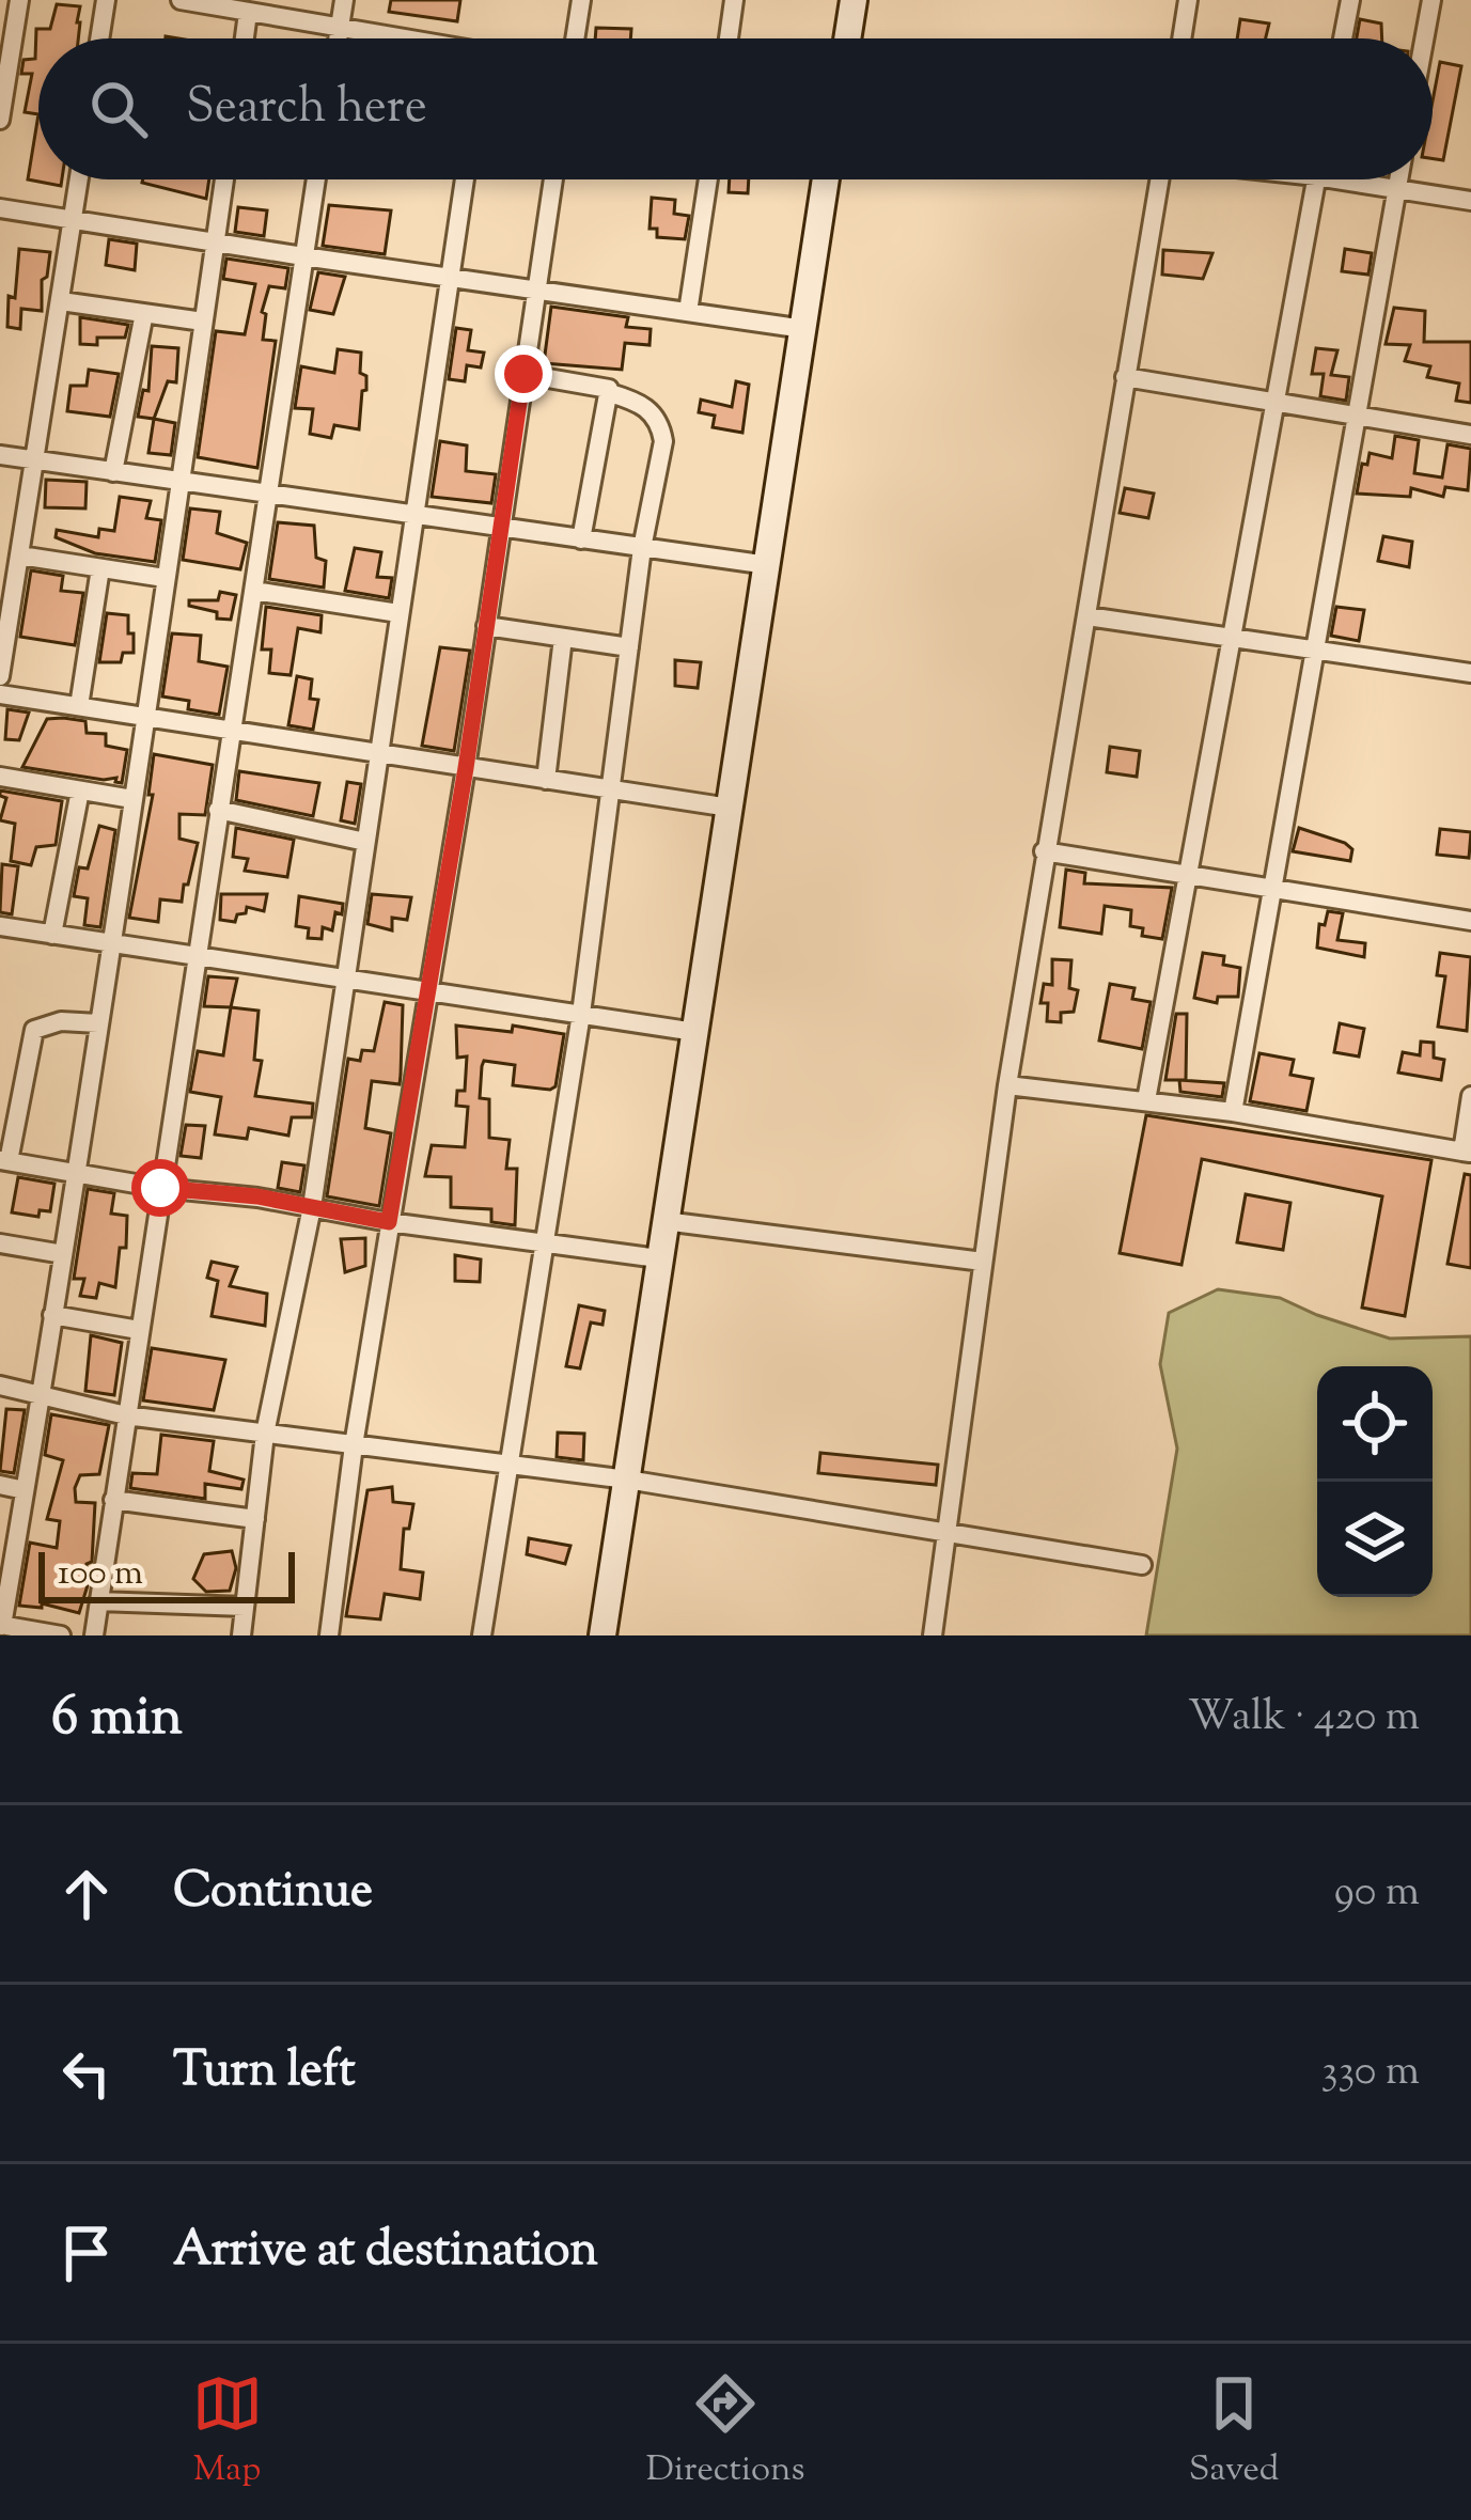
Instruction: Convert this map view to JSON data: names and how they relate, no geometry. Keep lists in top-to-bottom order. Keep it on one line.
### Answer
{"scale_bar":"100 m","page":{"search":"Search here","scale":"100 m","heading":["6 min","Walk · 420 m"],"list":[["Continue","90 m"],["Turn left","330 m"],"Arrive at destination"],"nav":["Map","Directions","Saved"]}}
